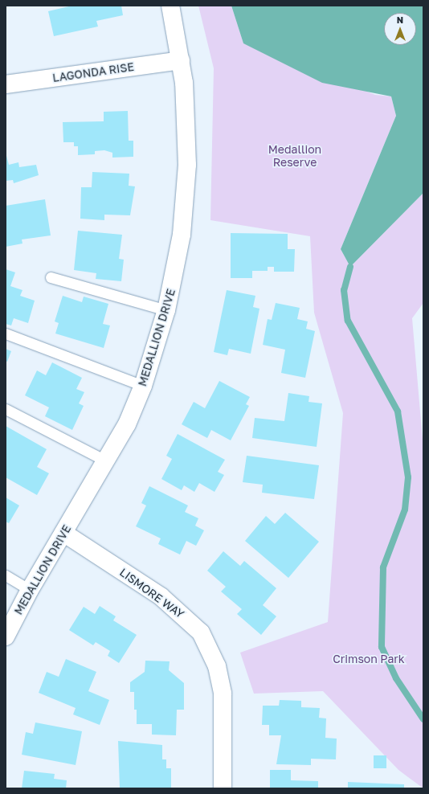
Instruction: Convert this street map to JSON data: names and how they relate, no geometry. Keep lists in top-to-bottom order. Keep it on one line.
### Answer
{"streets":{"street":["LAGONDA RISE","MEDALLION DRIVE","LISMORE WAY"]},"crossings":[["LAGONDA RISE","MEDALLION DRIVE"],["MEDALLION DRIVE","LISMORE WAY"]],"parks":["Medallion Reserve","Crimson Park"],"north":"top"}
